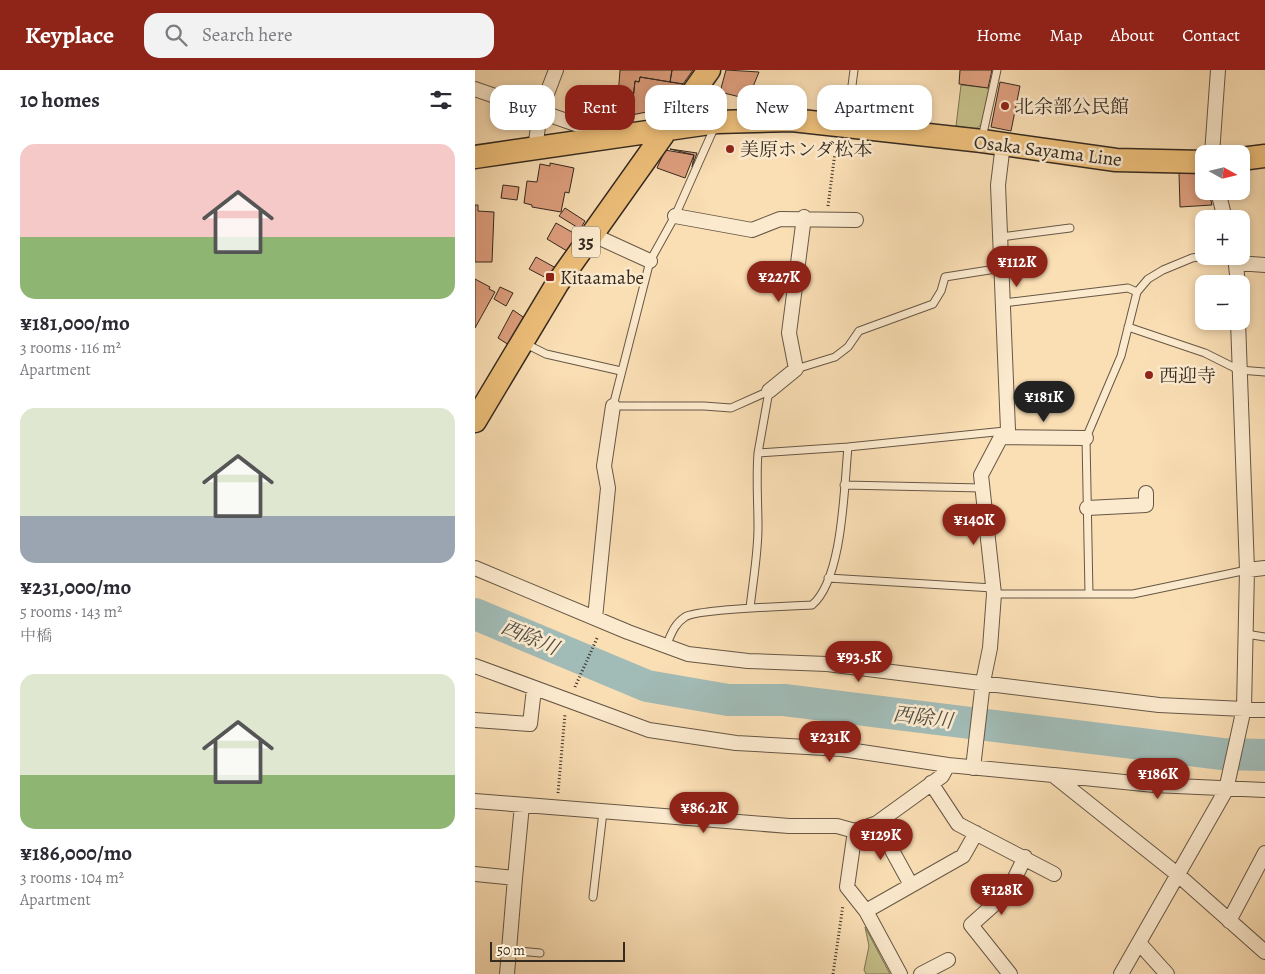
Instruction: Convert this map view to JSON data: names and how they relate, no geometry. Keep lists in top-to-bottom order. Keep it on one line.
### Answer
{"streets":{"main road":["Osaka Sayama Line","35"]},"water":["西除川"],"places":{"other":["北余部公民館","美原ホンダ松本","西迎寺"],"transit":["Kitaamabe"]},"scale_bar":"50 m","north":"right","page":{"header":"Keyplace","search":"Search here","nav":["Home","Map","About","Contact"],"heading":"10 homes","chip":["Buy","Rent","Filters","New","Apartment"],"list":[{"name":"¥181,000/mo","note":"3 rooms · 116 m² · Apartment"},{"name":"¥231,000/mo","note":"5 rooms · 143 m² · 中橋"},{"name":"¥186,000/mo","note":"3 rooms · 104 m² · Apartment"}],"map_buttons":["+","−"],"price":["¥112K","¥227K","¥181K","¥140K","¥93.5K","¥231K","¥186K","¥86.2K","¥129K","¥128K"],"scale":"50 m"}}
